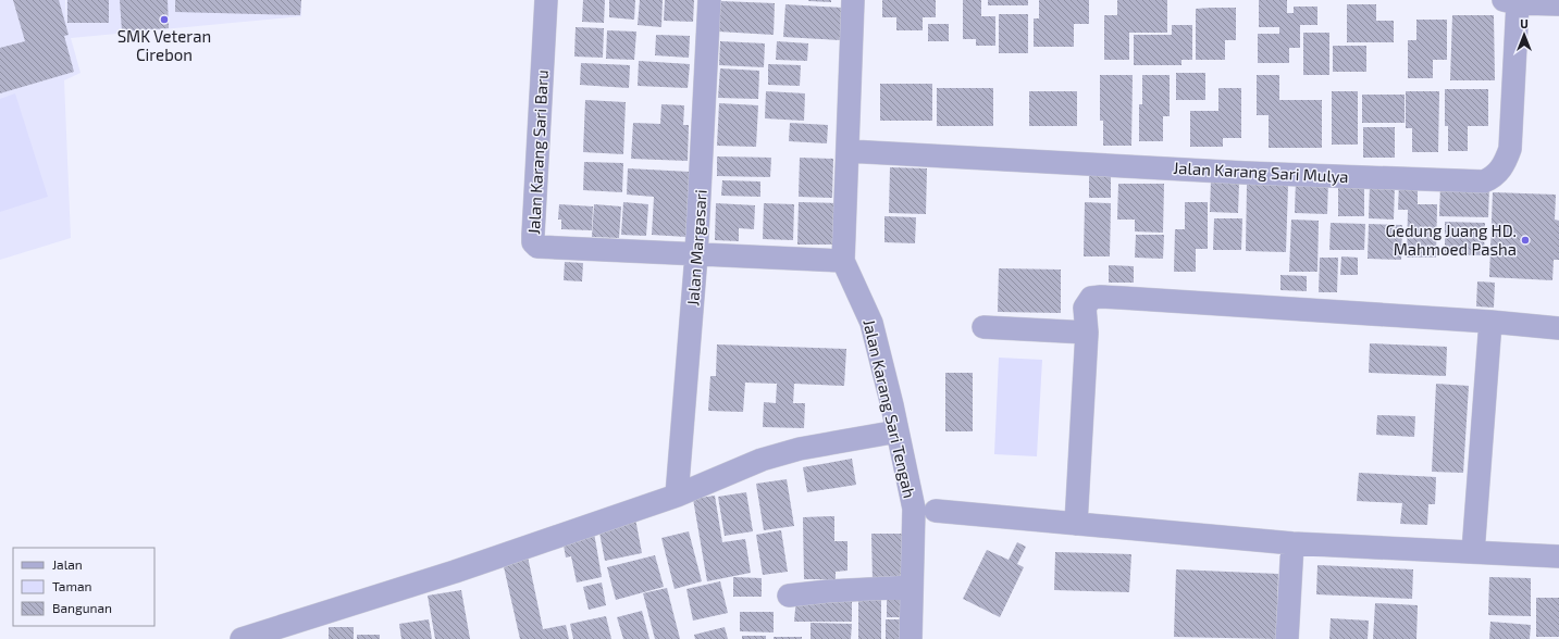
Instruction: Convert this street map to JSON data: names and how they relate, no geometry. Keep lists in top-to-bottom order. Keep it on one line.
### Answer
{"streets":{"street":["Jalan Karang Sari Baru","Jalan Karang Sari Mulya","Jalan Margasari","Jalan Karang Sari Tengah"]},"crossings":[["Jalan Karang Sari Baru","Jalan Margasari"],["Jalan Karang Sari Baru","Jalan Karang Sari Tengah"],["Jalan Karang Sari Mulya","Jalan Karang Sari Tengah"]],"places":["SMK Veteran Cirebon","Gedung Juang HD. Mahmoed Pasha"],"legend":["Jalan","Taman","Bangunan"],"north":"top"}
